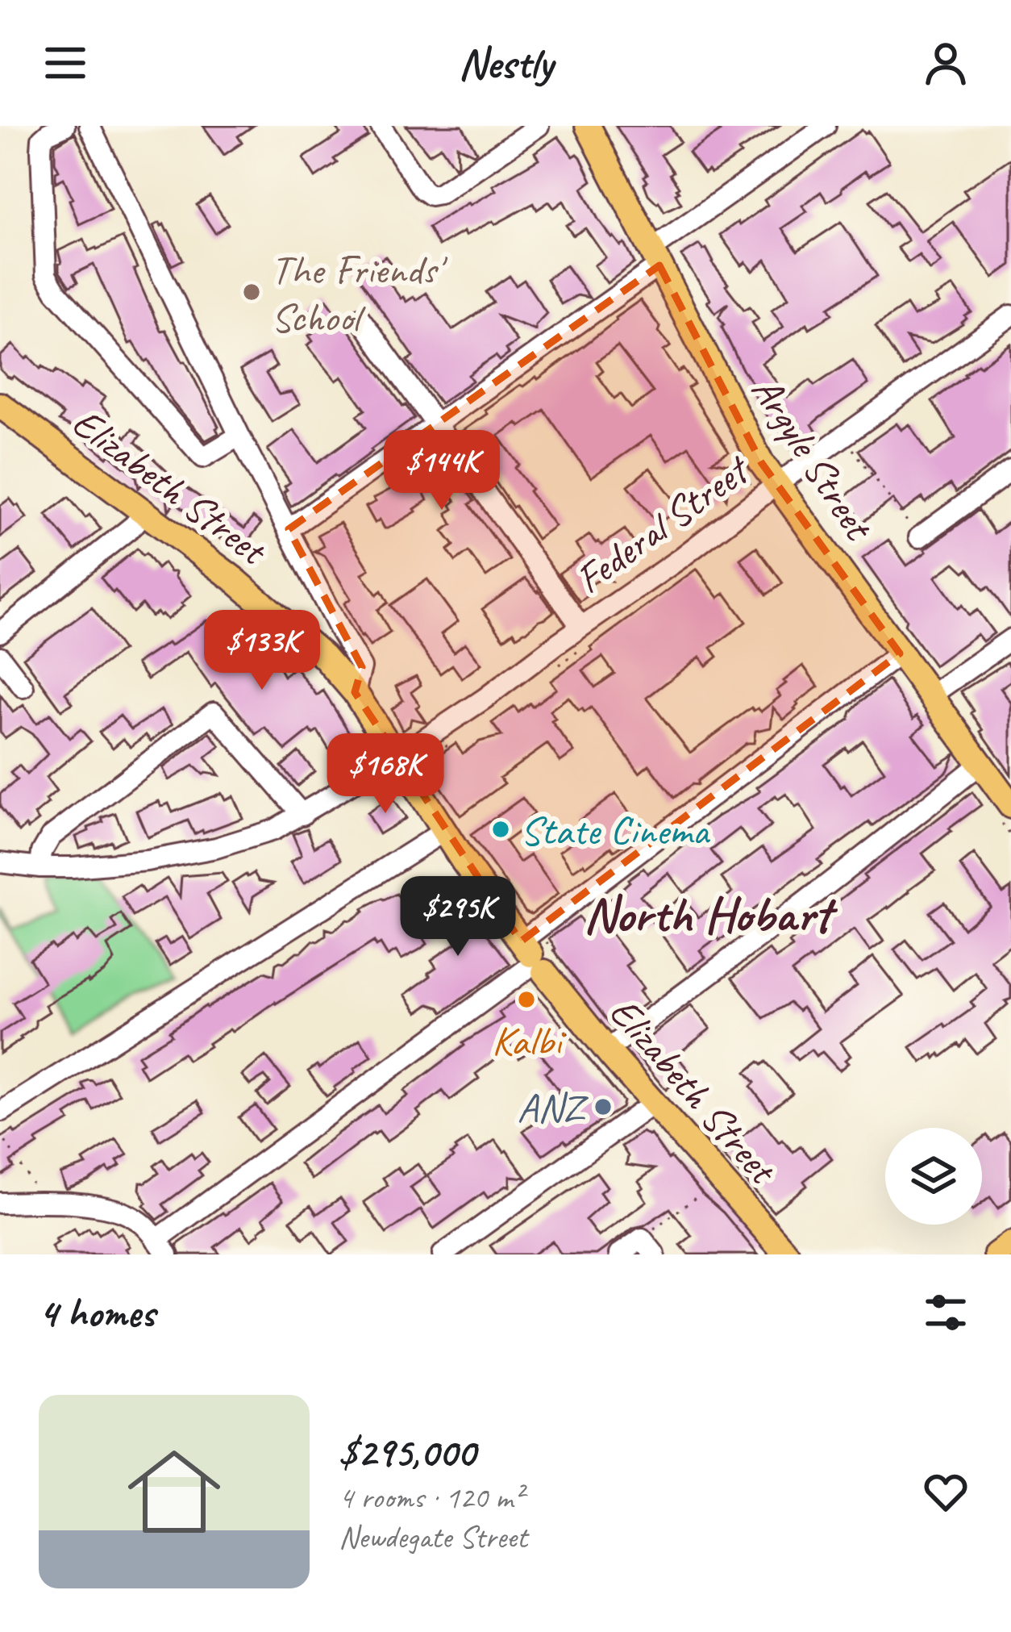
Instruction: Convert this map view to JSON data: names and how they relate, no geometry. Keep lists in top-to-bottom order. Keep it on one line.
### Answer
{"streets":{"main road":["Argyle Street","Elizabeth Street"],"street":["Federal Street"]},"crossings":[["Argyle Street","Federal Street"],["Elizabeth Street","Federal Street"]],"districts":["North Hobart"],"places":["The Friends' School","State Cinema","Kalbi","ANZ"],"page":{"header":"Nestly","price":["$144K","$133K","$168K","$295K"],"heading":"4 homes","list":[{"name":"$295,000","note":"4 rooms · 120 m² · Newdegate Street"}]}}
